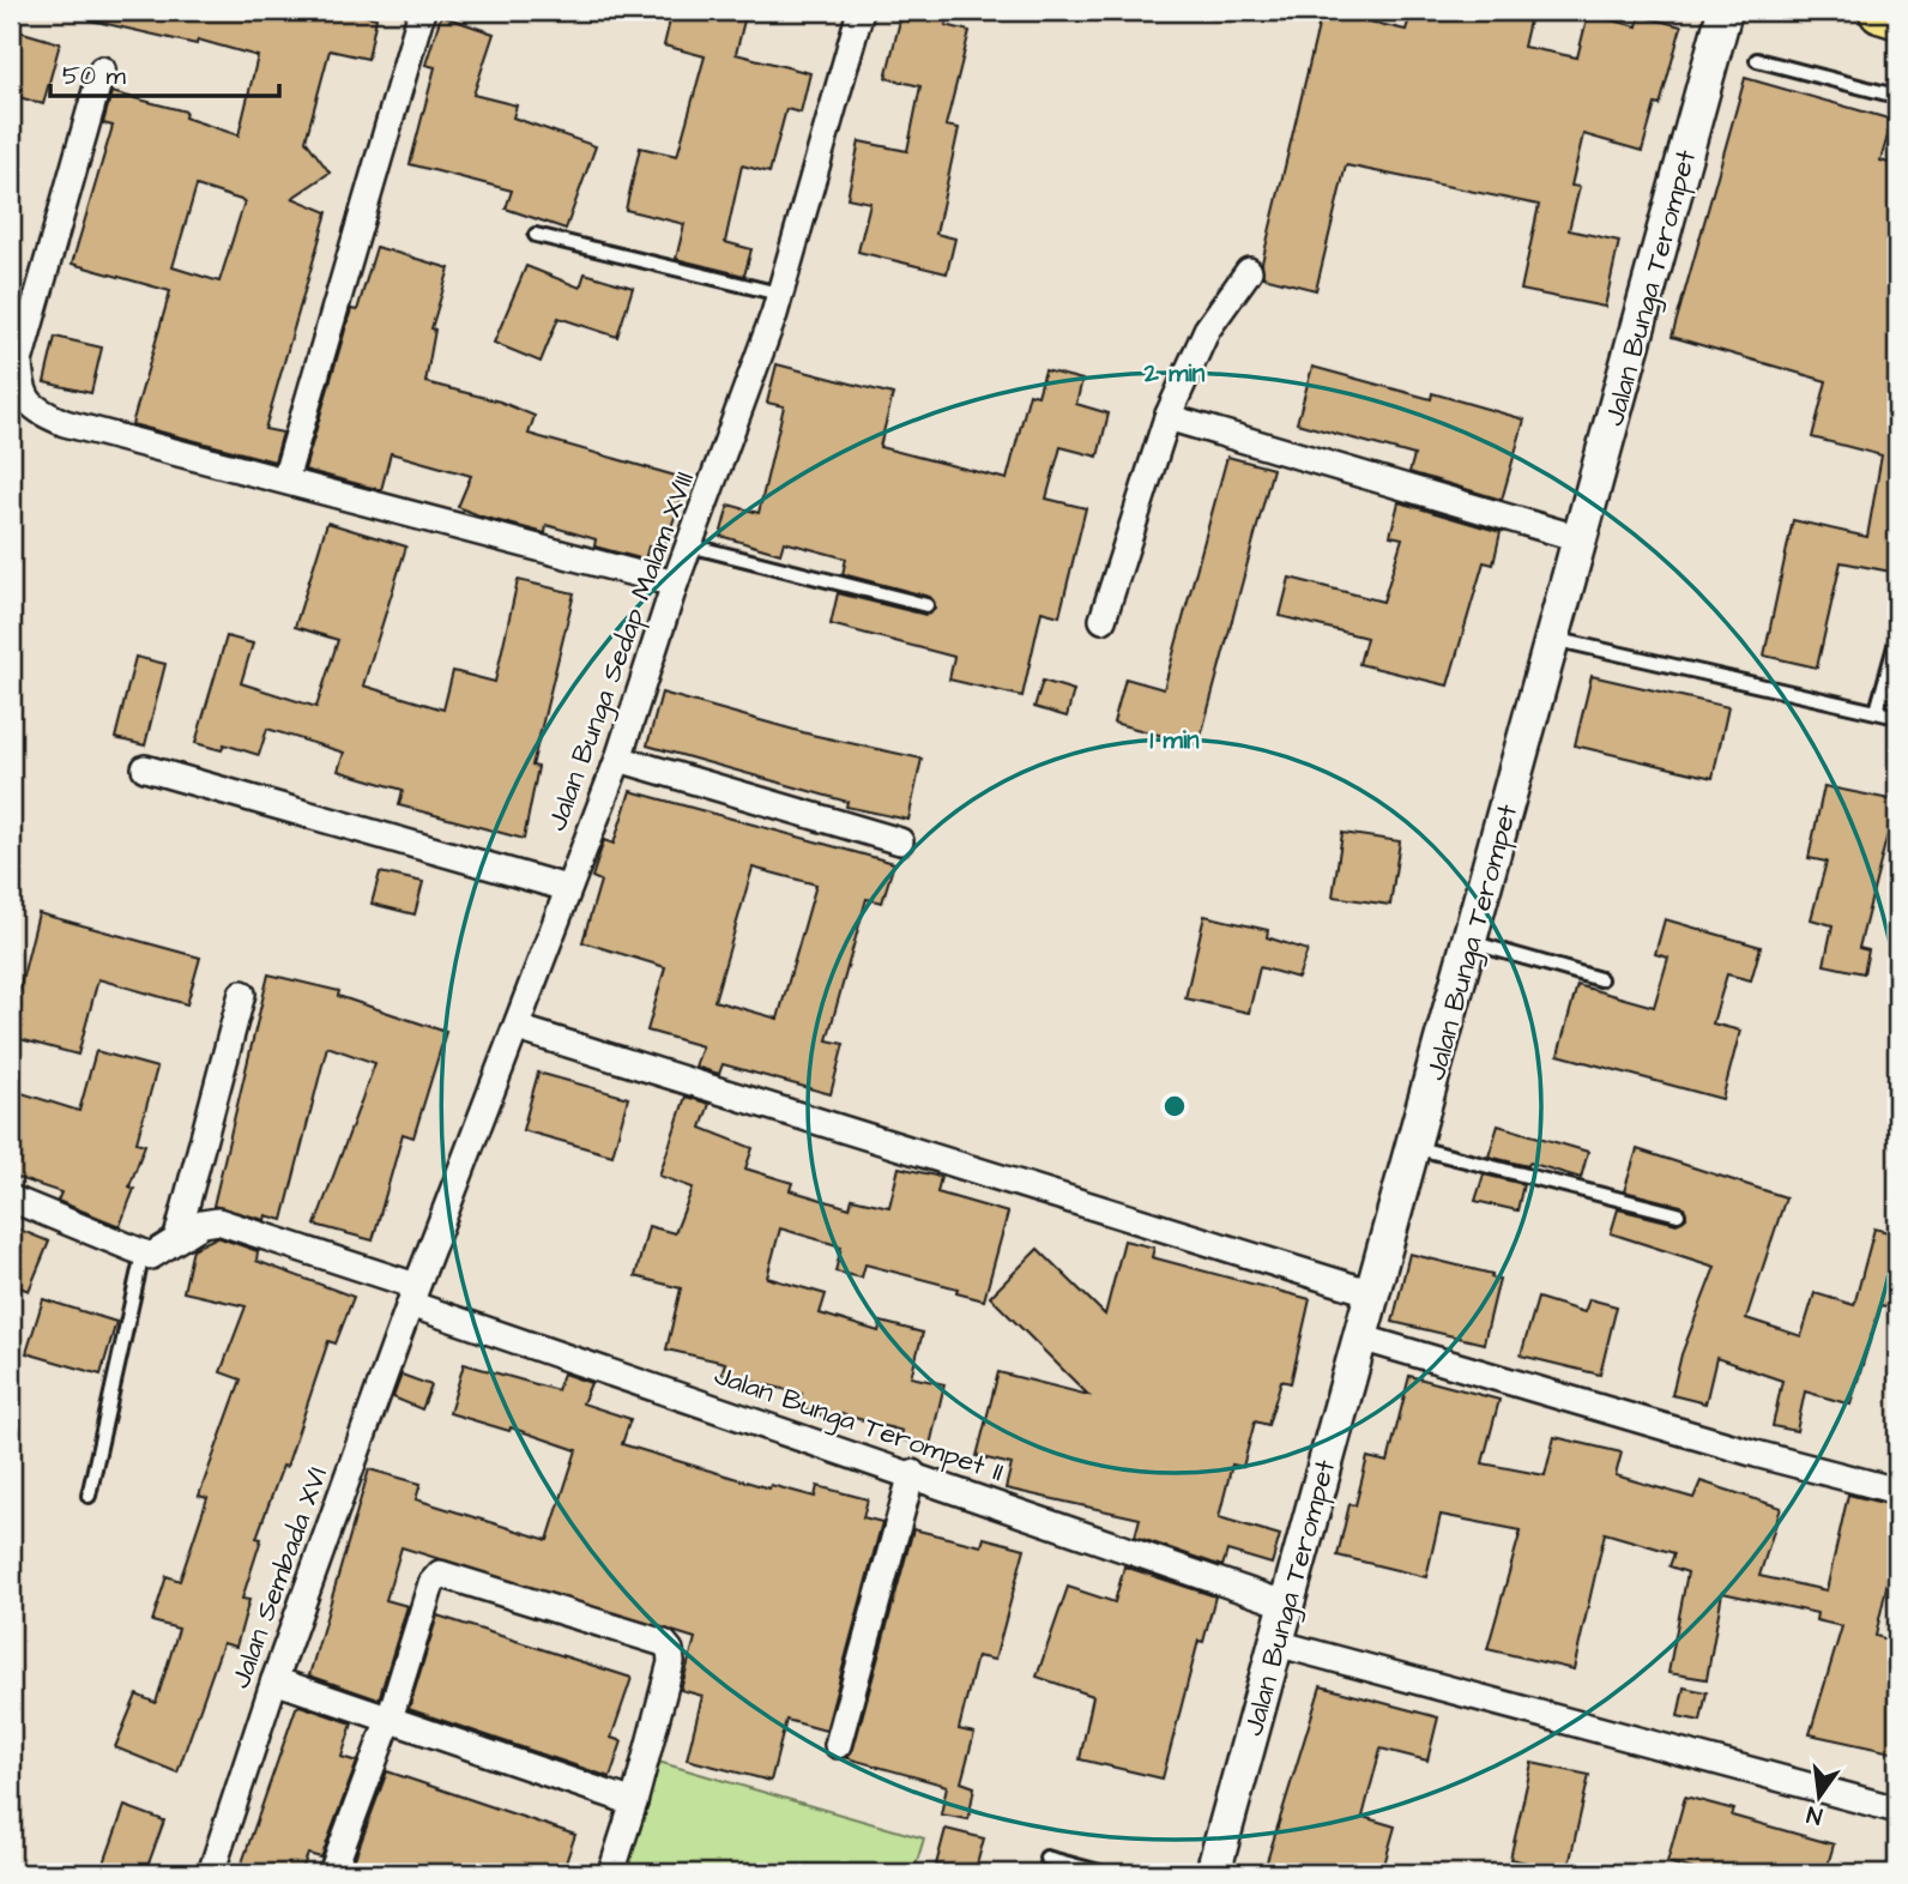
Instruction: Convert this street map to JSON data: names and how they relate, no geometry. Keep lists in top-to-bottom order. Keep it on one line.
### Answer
{"streets":{"street":["Jalan Bunga Terompet","Jalan Bunga Sedap Malam XVIII","Jalan Bunga Terompet II","Jalan Sembada XVI"]},"crossings":[["Jalan Bunga Terompet","Jalan Bunga Terompet II"],["Jalan Bunga Sedap Malam XVIII","Jalan Bunga Terompet II"],["Jalan Bunga Sedap Malam XVIII","Jalan Sembada XVI"],["Jalan Bunga Terompet II","Jalan Sembada XVI"]],"scale_bar":"50 m","north":"bottom","rings":["2 min","1 min"]}
